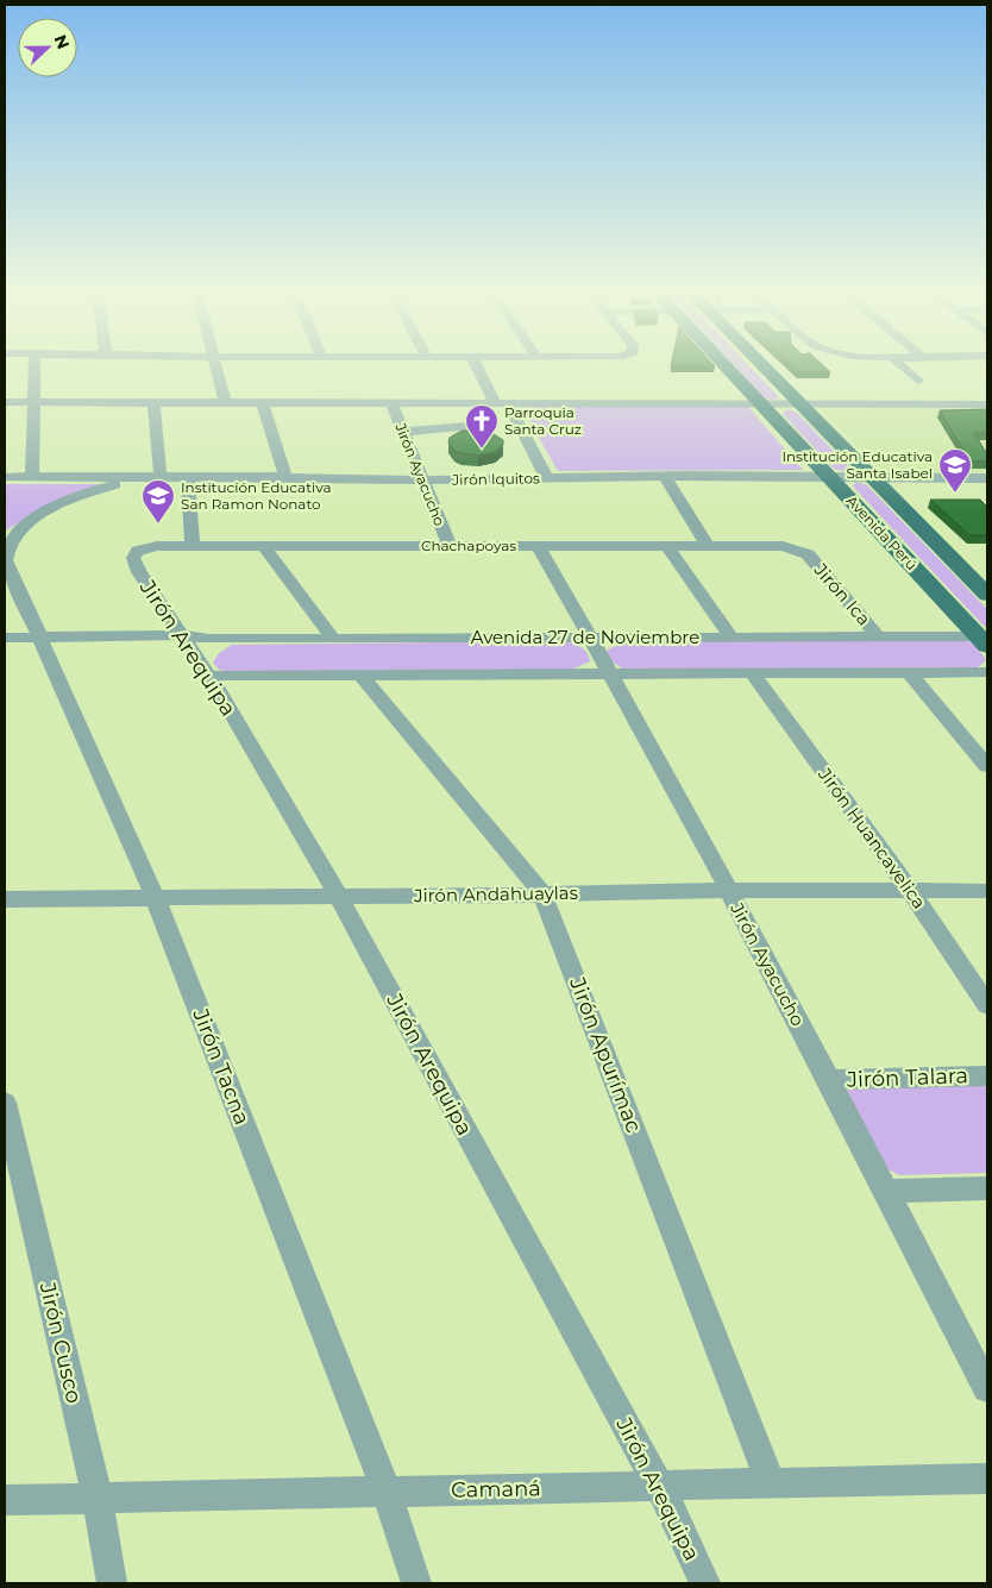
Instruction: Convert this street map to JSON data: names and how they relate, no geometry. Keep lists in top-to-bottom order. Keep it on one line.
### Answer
{"streets":{"main road":["Avenida Perú"],"street":["Jirón Ayacucho","Jirón Iquitos","Chachapoyas","Jirón Ica","Avenida 27 de Noviembre","Jirón Arequipa","Jirón Huancavelica","Jirón Andahuaylas","Jirón Apurímac","Jirón Tacna","Jirón Talara","Jirón Cusco","Camaná"]},"crossings":[["Jirón Ayacucho","Jirón Iquitos"],["Jirón Ayacucho","Chachapoyas"],["Jirón Ayacucho","Avenida 27 de Noviembre"],["Jirón Ayacucho","Jirón Andahuaylas"],["Jirón Ayacucho","Jirón Talara"],["Jirón Iquitos","Avenida Perú"],["Jirón Iquitos","Jirón Tacna"],["Avenida Perú","Avenida 27 de Noviembre"],["Chachapoyas","Jirón Ica"],["Chachapoyas","Jirón Arequipa"],["Jirón Ica","Avenida 27 de Noviembre"],["Avenida 27 de Noviembre","Jirón Arequipa"],["Avenida 27 de Noviembre","Jirón Huancavelica"],["Avenida 27 de Noviembre","Jirón Apurímac"],["Avenida 27 de Noviembre","Jirón Tacna"],["Jirón Arequipa","Jirón Andahuaylas"],["Jirón Arequipa","Camaná"],["Jirón Huancavelica","Jirón Andahuaylas"],["Jirón Andahuaylas","Jirón Apurímac"],["Jirón Andahuaylas","Jirón Tacna"],["Jirón Apurímac","Camaná"],["Jirón Tacna","Camaná"],["Jirón Cusco","Camaná"]],"places":{"church":["Parroquia Santa Cruz"],"school or university":["Institución Educativa Santa Isabel","Institución Educativa San Ramon Nonato"]},"north":"right"}
